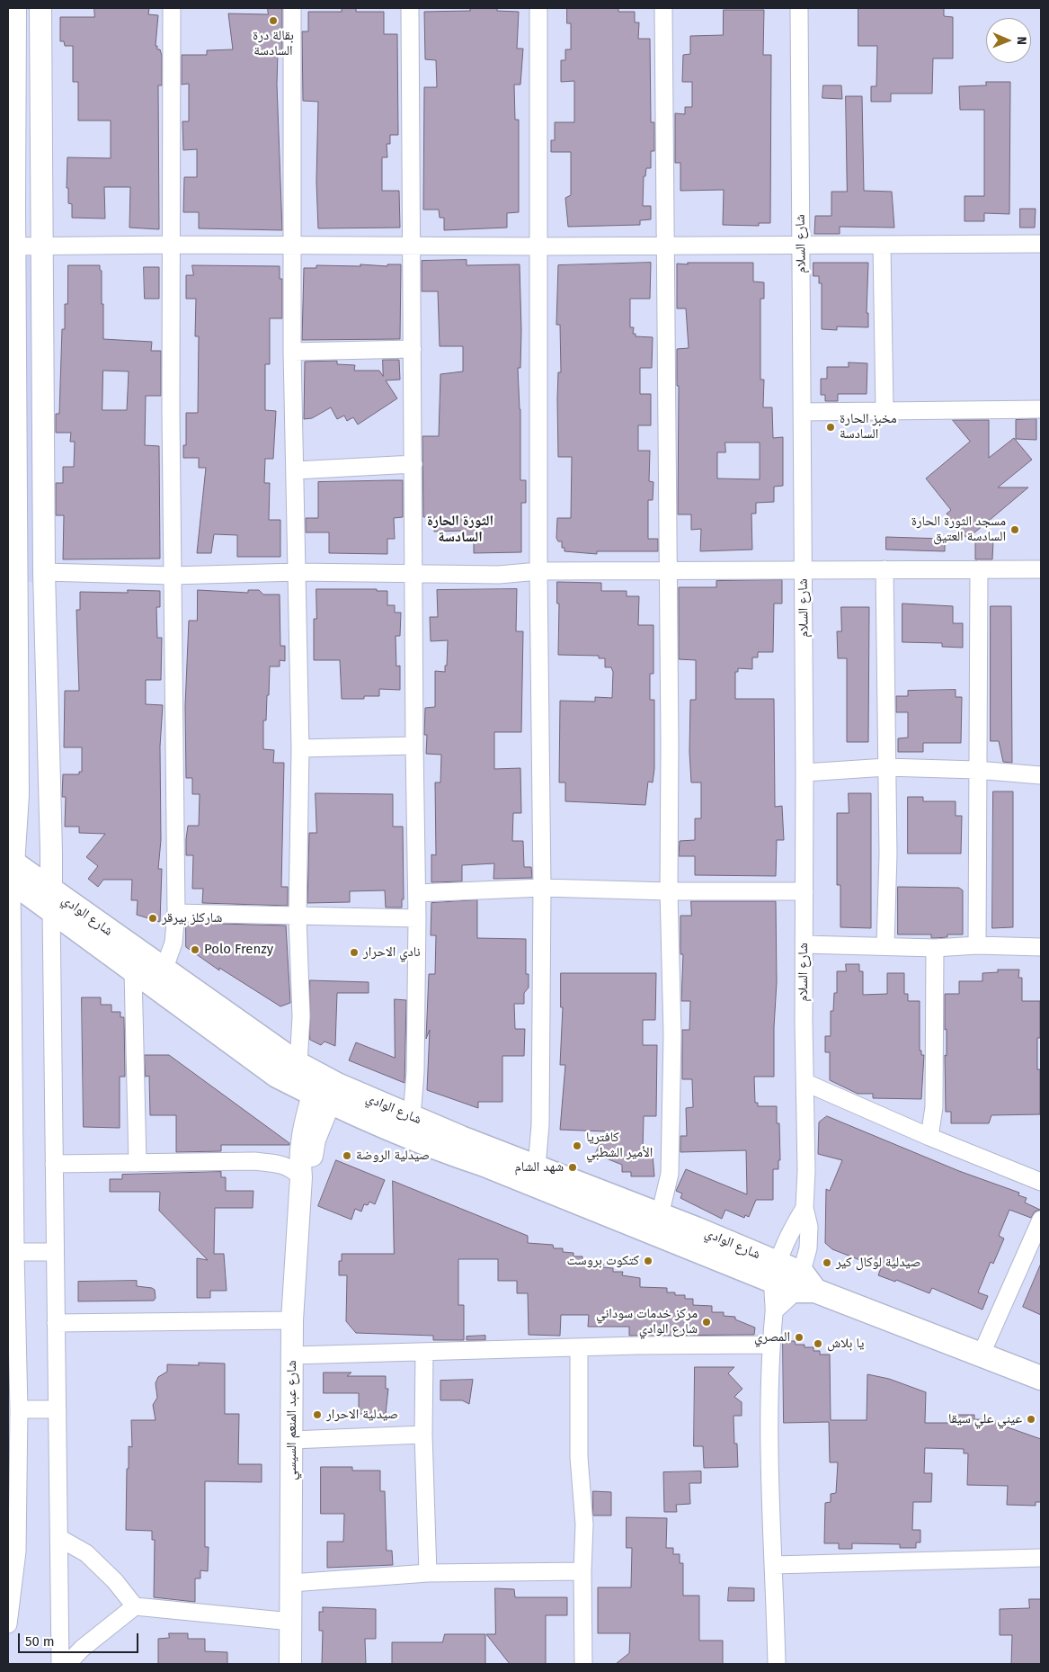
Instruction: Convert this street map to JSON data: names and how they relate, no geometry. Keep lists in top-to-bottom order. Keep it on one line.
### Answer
{"streets":{"main road":["شارع الوادي"],"street":["شارع السلام","شارع عبد المنعم السيسي"]},"crossings":[["شارع السلام","شارع الوادي"],["شارع الوادي","شارع عبد المنعم السيسي"]],"districts":["الثورة الحارة السادسة"],"places":["بقالة درة السادسة","مخبز الحارة السادسة","مسجد الثورة الحارة السادسة العتيق","شاركلز بيرقر","Polo Frenzy","نادي الاحرار","كافتريا الأمير الشطبي","صيدلية الروضة","شهد الشام","كتكوت بروست","صيدلية لوكال كير","مركز خدمات سوداني شارع الوادي","المصري","يا بلاش","صيدلية الاحرار","عيني علي سيقا"],"scale_bar":"50 m","north":"right"}
